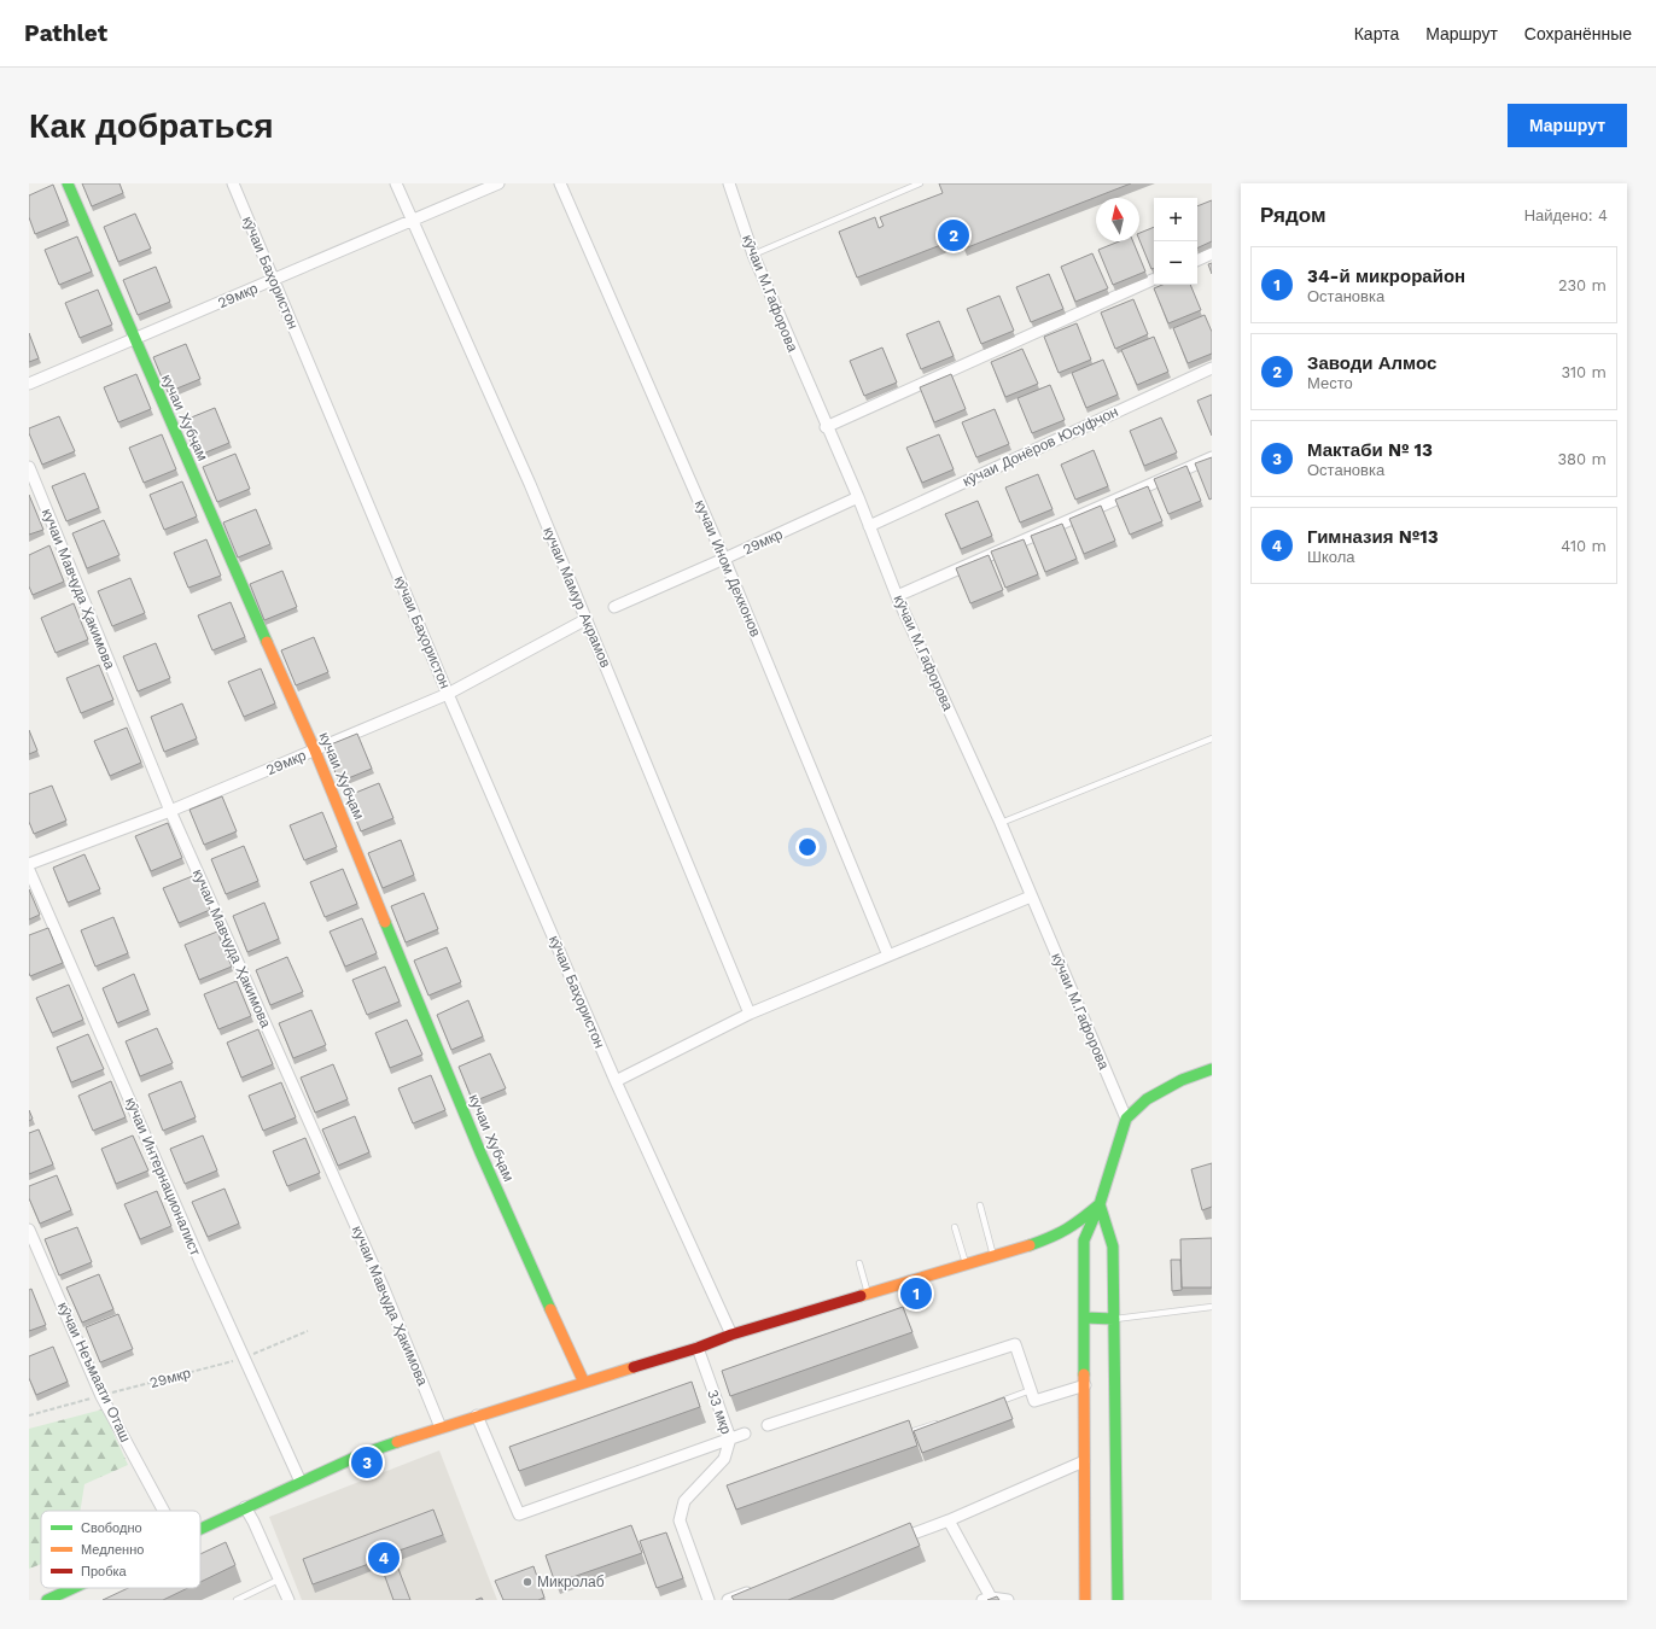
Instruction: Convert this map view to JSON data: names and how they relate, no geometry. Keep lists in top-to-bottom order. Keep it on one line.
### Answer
{"streets":{"main road":["кучаи Хубҷам"],"street":["кӯчаи Баҳористон","кӯчаи М.Гафорова","29мкр","кӯчаи Донёров Юсуфҷон","кучаи Ином Дехконов","кучаи Мавҷуда Ҳакимова","кучаи Мамур Акрамов","кӯчаи Интернационалист","кӯчаи Неъмаати Оташ","33 мкр"]},"crossings":[["кӯчаи Баҳористон","29мкр"],["кӯчаи М.Гафорова","29мкр"],["кӯчаи М.Гафорова","кӯчаи Донёров Юсуфҷон"],["29мкр","кучаи Хубҷам"],["29мкр","кучаи Ином Дехконов"],["29мкр","кучаи Мавҷуда Ҳакимова"],["29мкр","кучаи Мамур Акрамов"],["29мкр","кӯчаи Интернационалист"],["29мкр","кӯчаи Неъмаати Оташ"]],"places":["Микролаб"],"legend":["Свободно","Медленно","Пробка"],"north":"top","page":{"header":"Pathlet","nav":["Карта","Маршрут","Сохранённые"],"buttons":"Маршрут","title":"Как добраться","heading":["Рядом","Найдено: 4"],"map_buttons":["+","−"],"pins":["2","1","3","4"],"list":[{"mark":"1","name":"34-й микрорайон","note":"Остановка","value":"230 m"},{"mark":"2","name":"Заводи Алмос","note":"Место","value":"310 m"},{"mark":"3","name":"Мактаби № 13","note":"Остановка","value":"380 m"},{"mark":"4","name":"Гимназия №13","note":"Школа","value":"410 m"}]}}
